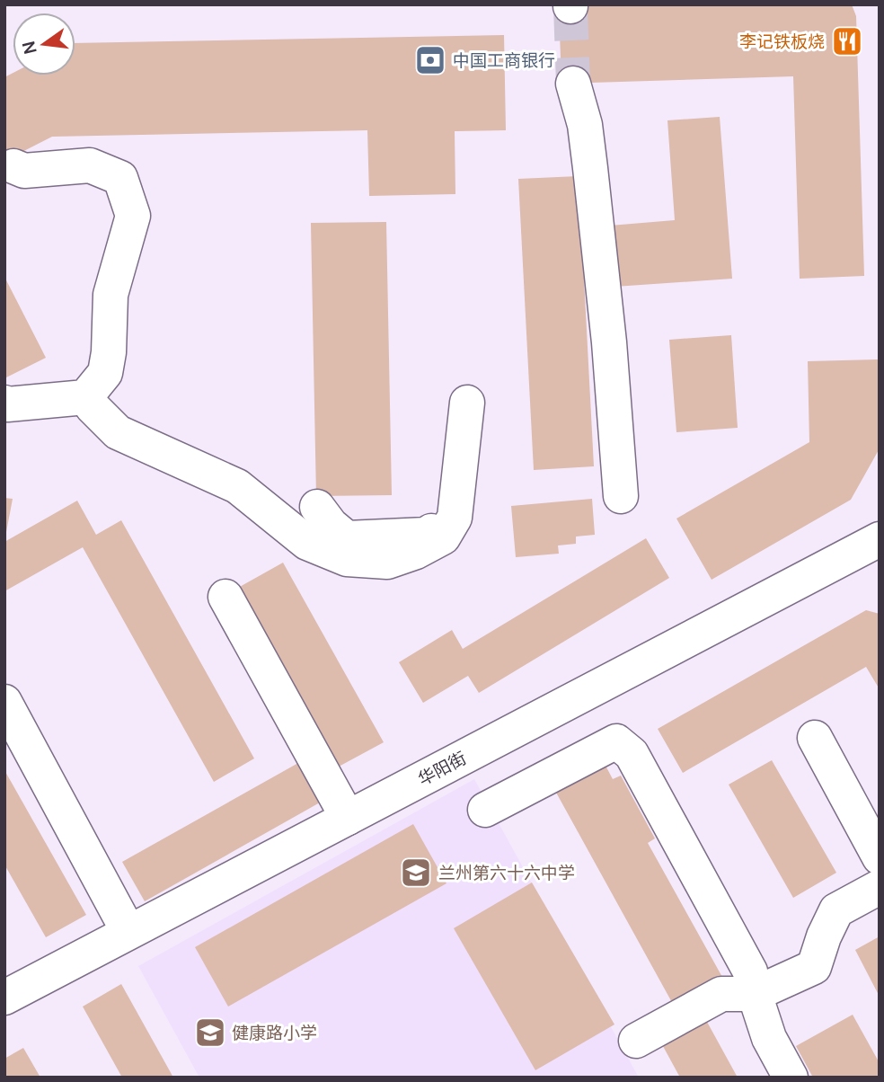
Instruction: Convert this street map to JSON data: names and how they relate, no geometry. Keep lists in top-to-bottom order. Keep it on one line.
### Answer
{"streets":{"street":["华阳街"]},"places":{"restaurant":["李记铁板烧"],"bank":["中国工商银行"],"school or university":["兰州第六十六中学","健康路小学"]},"north":"left"}
